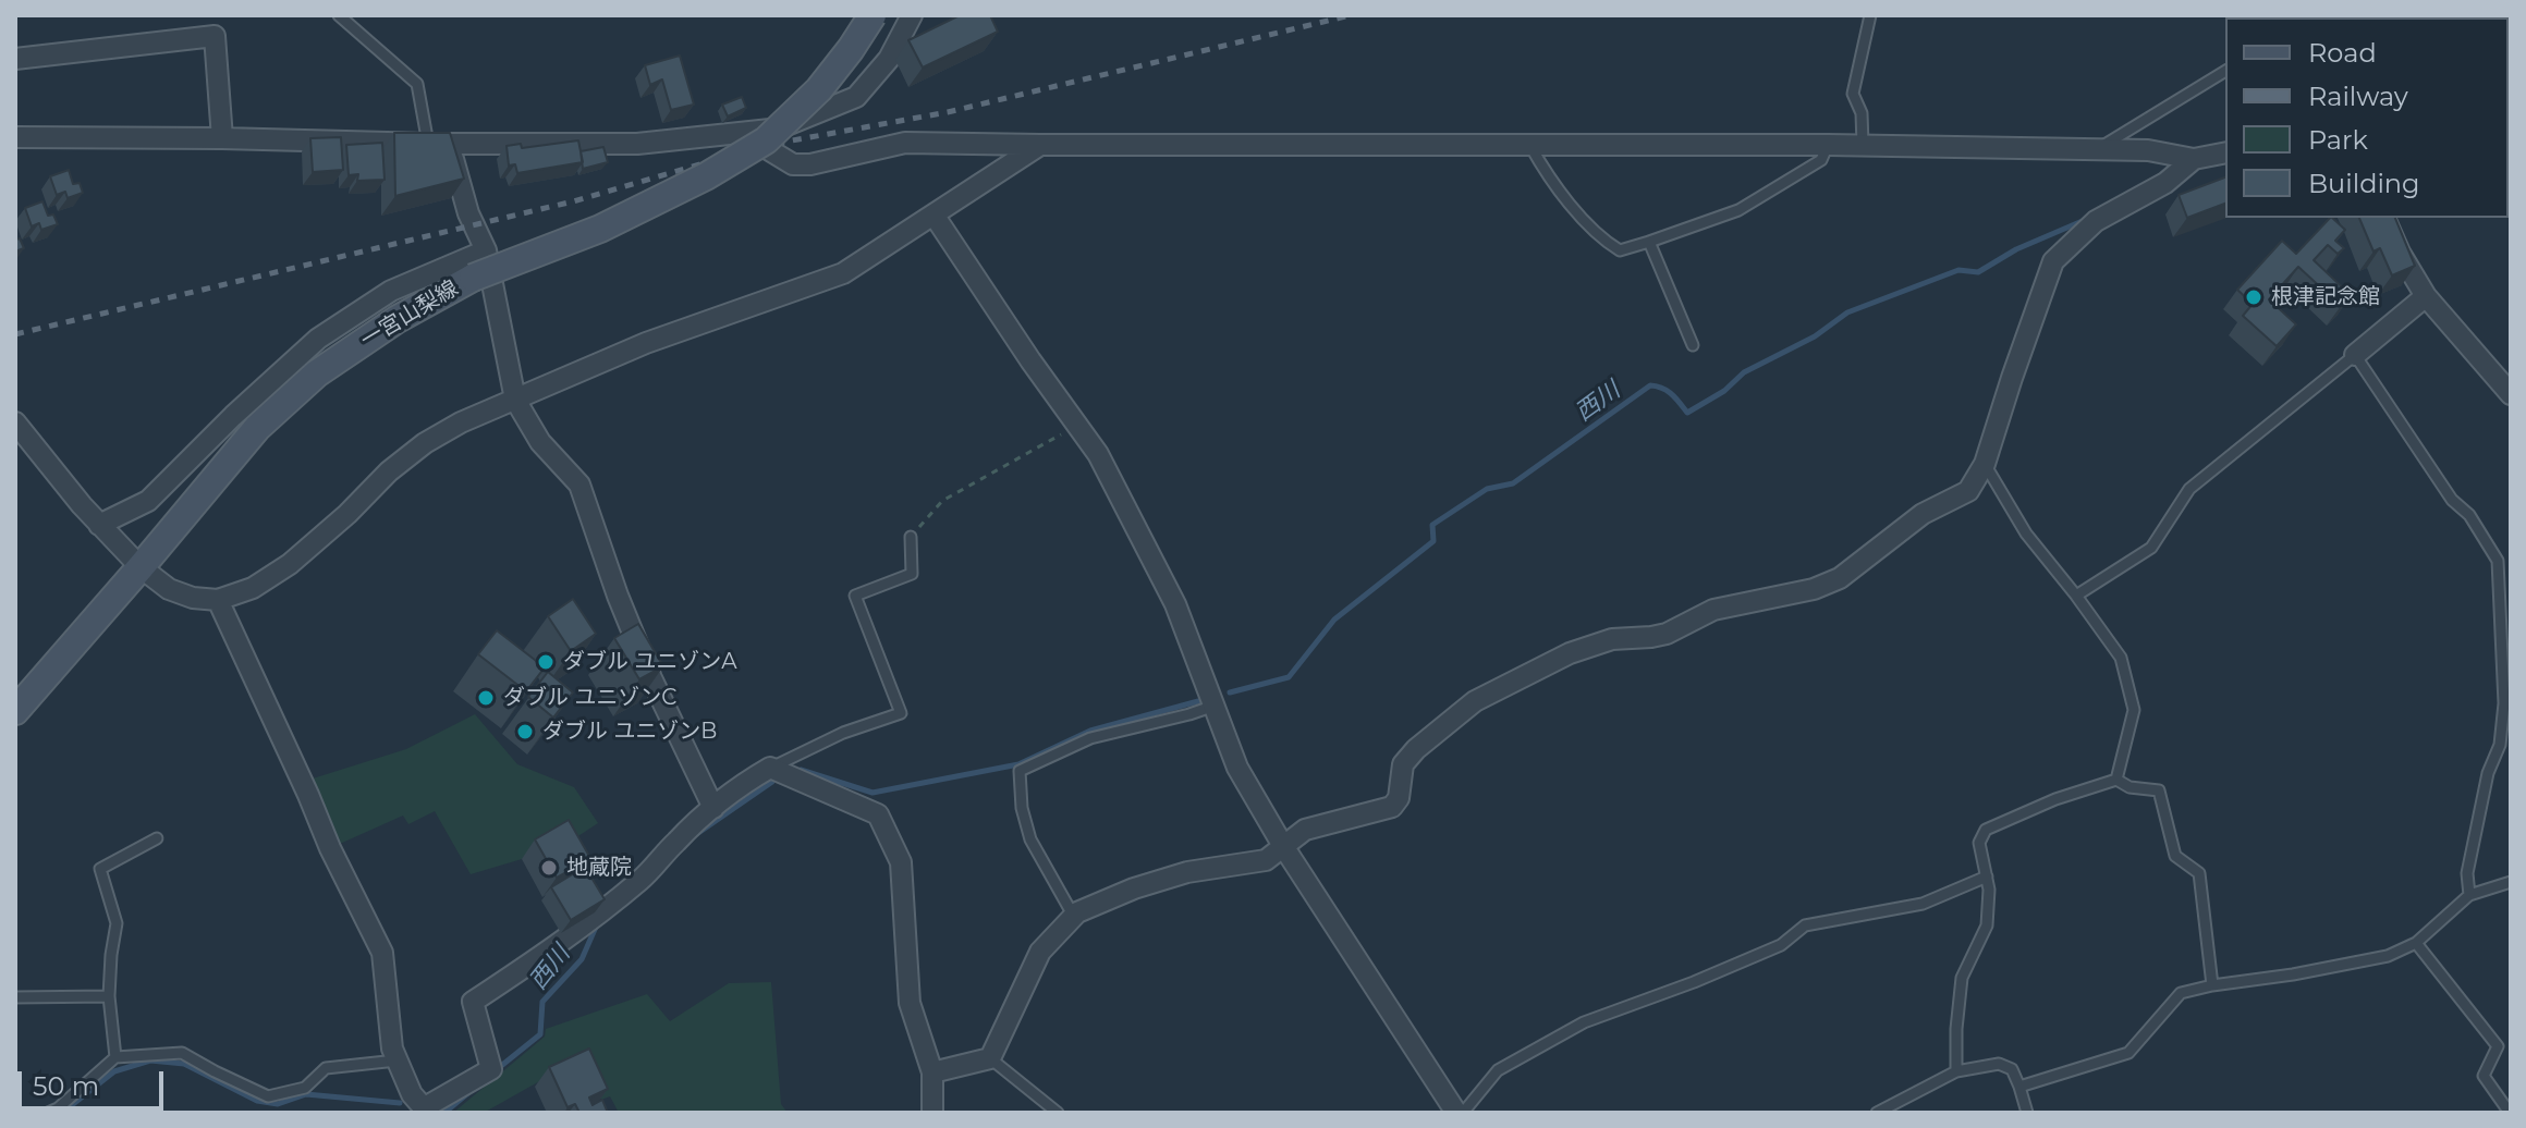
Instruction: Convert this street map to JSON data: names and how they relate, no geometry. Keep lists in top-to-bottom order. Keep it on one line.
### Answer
{"streets":{"main road":["一宮山梨線"]},"water":["西川"],"places":["根津記念館","ダブル ユニゾンA","ダブル ユニゾンC","ダブル ユニゾンB","地蔵院"],"legend":["Road","Railway","Park","Building"],"scale_bar":"50 m"}
